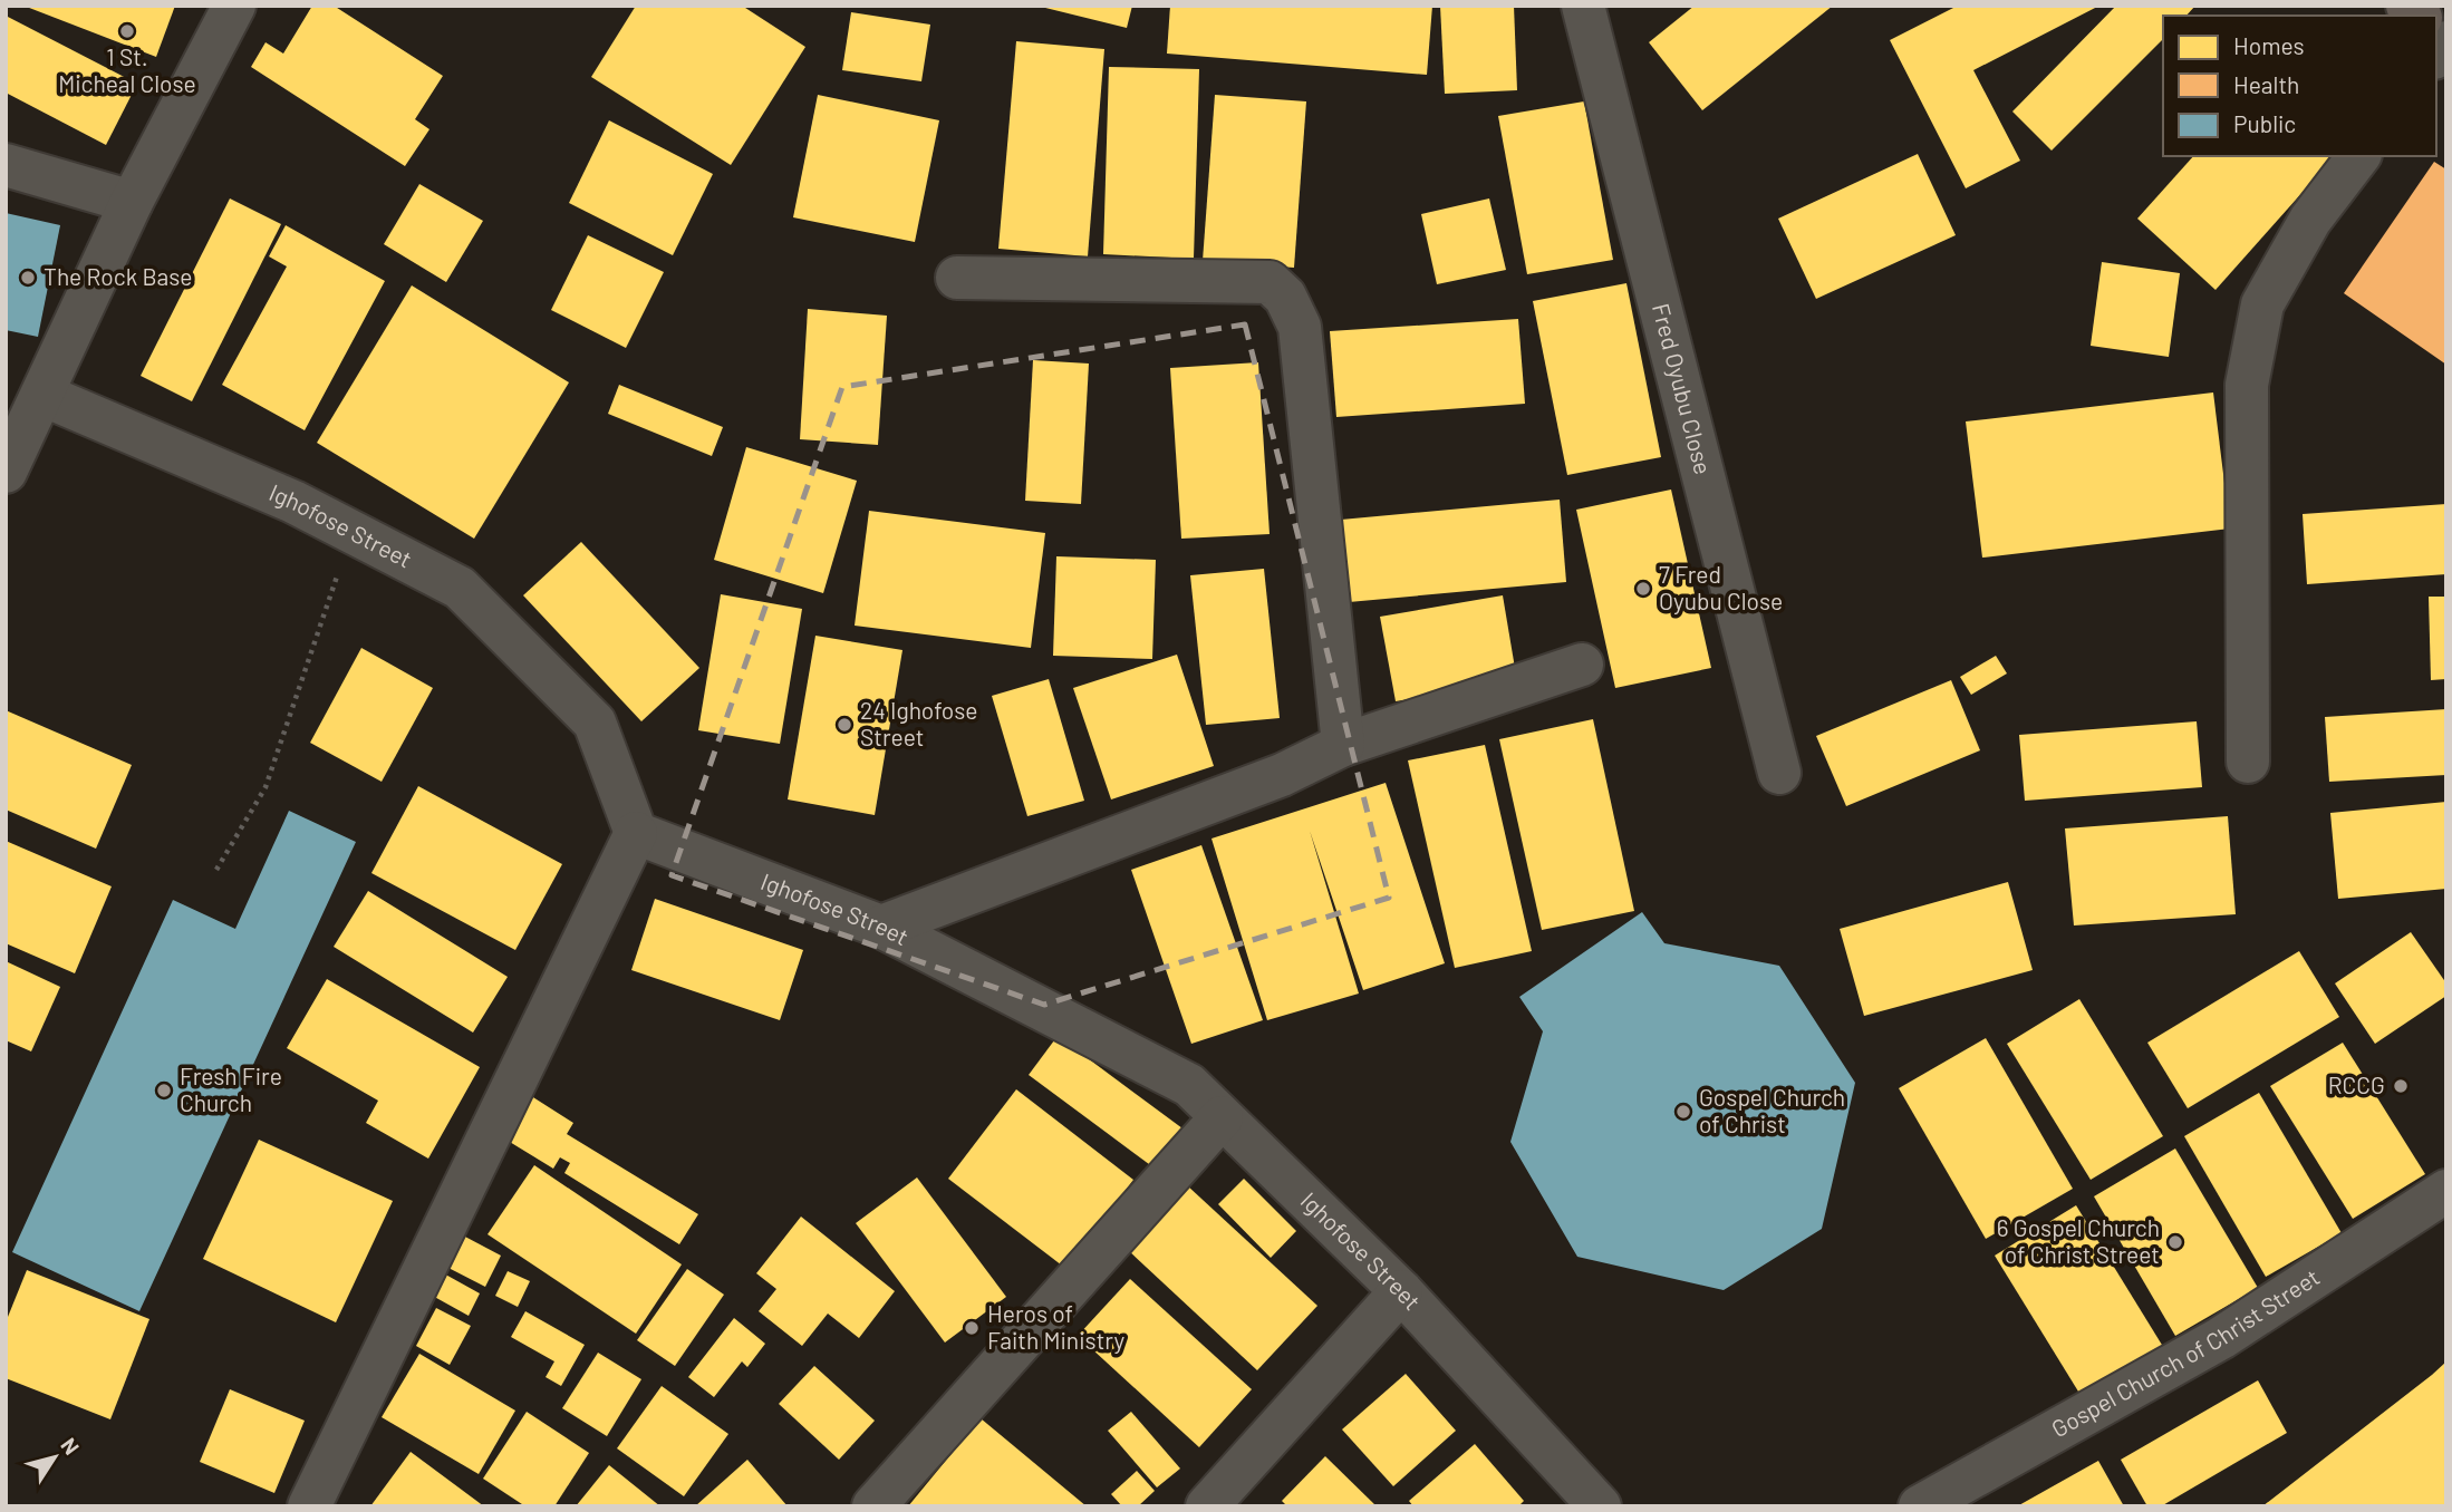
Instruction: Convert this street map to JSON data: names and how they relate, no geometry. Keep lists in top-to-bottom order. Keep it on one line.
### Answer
{"streets":{"street":["Fred Oyubu Close","Ighofose Street","Gospel Church of Christ Street"]},"places":["1 St. Micheal Close","The Rock Base","7 Fred Oyubu Close","24 Ighofose Street","RCCG","Fresh Fire Church","Gospel Church of Christ","6 Gospel Church of Christ Street","Heros of Faith Ministry"],"legend":["Homes","Health","Public"],"north":"top right"}
